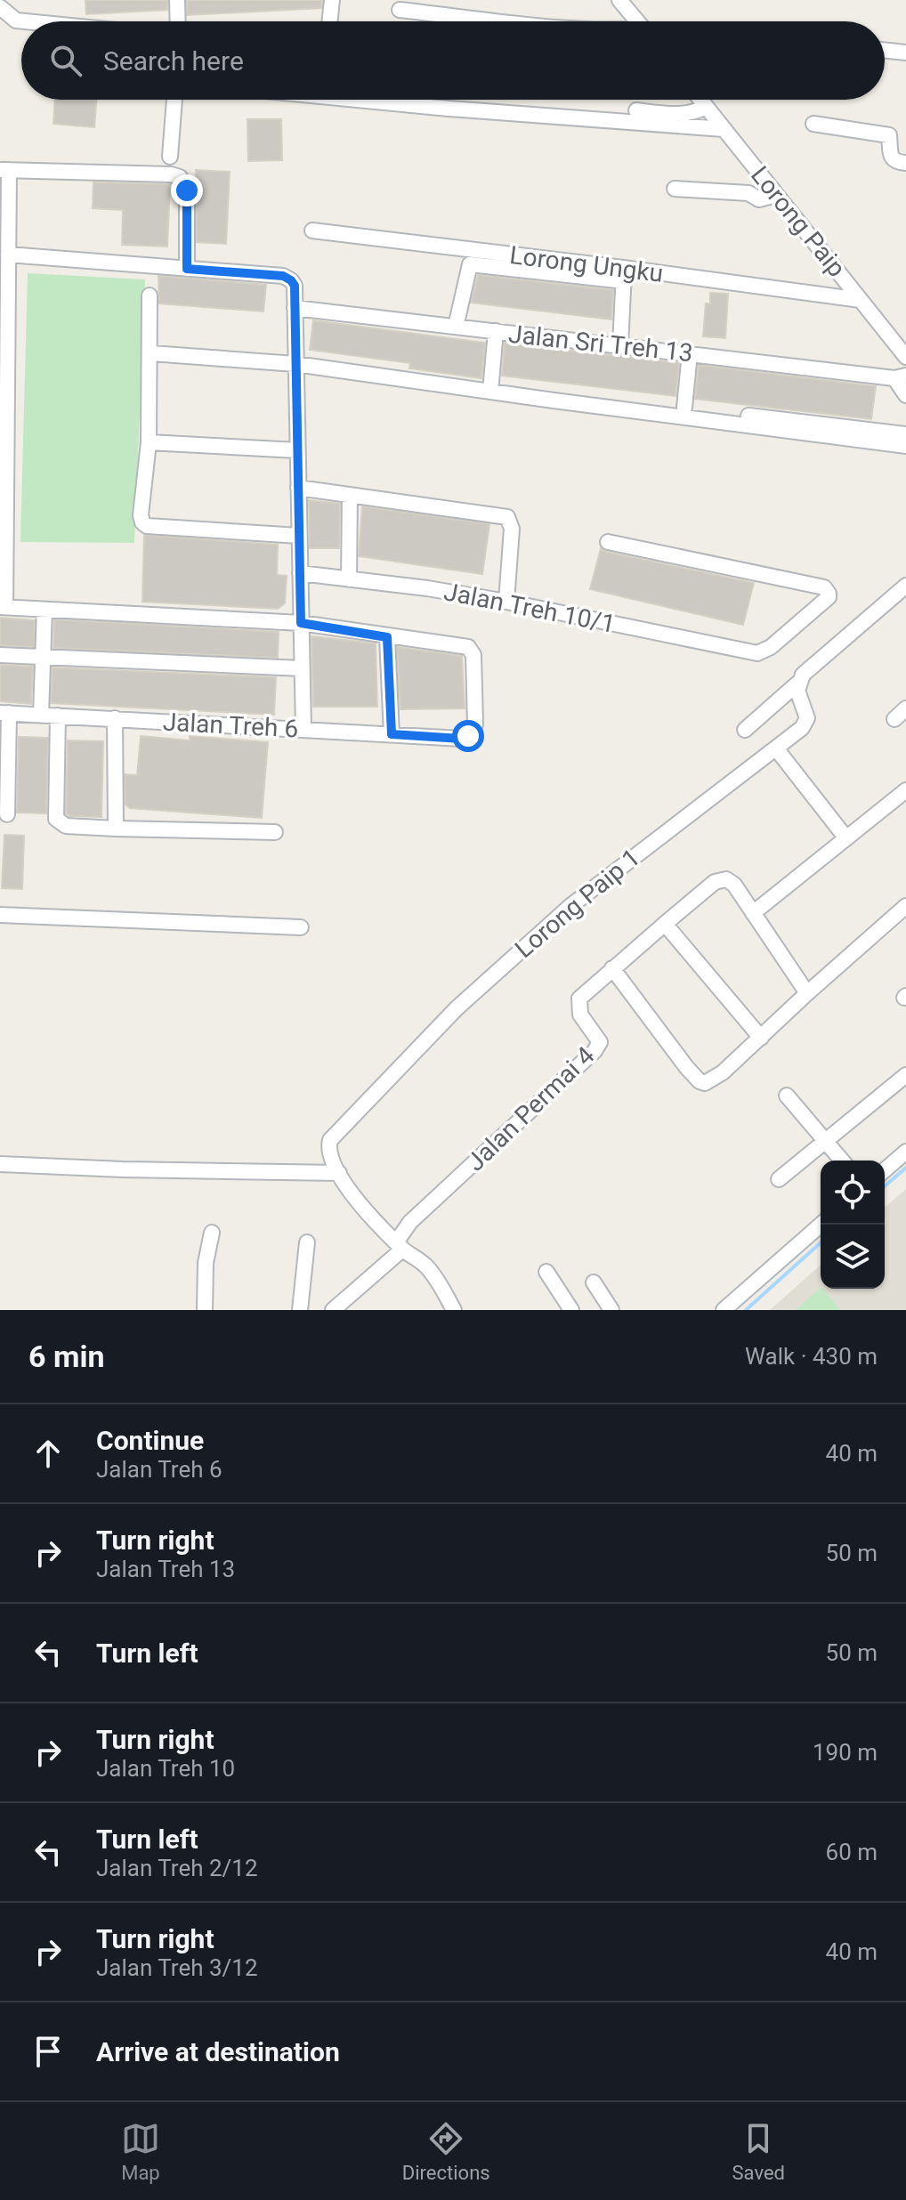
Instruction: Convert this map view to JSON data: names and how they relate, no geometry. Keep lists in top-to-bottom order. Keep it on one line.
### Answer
{"streets":{"street":["Lorong Paip","Lorong Ungku","Jalan Sri Treh 13","Jalan Treh 10/1","Jalan Treh 6","Lorong Paip 1","Jalan Permai 4"]},"crossings":[["Lorong Paip","Lorong Ungku"],["Lorong Paip 1","Jalan Permai 4"]],"page":{"search":"Search here","heading":["6 min","Walk · 430 m"],"list":[["Continue","Jalan Treh 6","40 m"],["Turn right","Jalan Treh 13","50 m"],["Turn left","50 m"],["Turn right","Jalan Treh 10","190 m"],["Turn left","Jalan Treh 2/12","60 m"],["Turn right","Jalan Treh 3/12","40 m"],"Arrive at destination"],"nav":["Map","Directions","Saved"]}}
